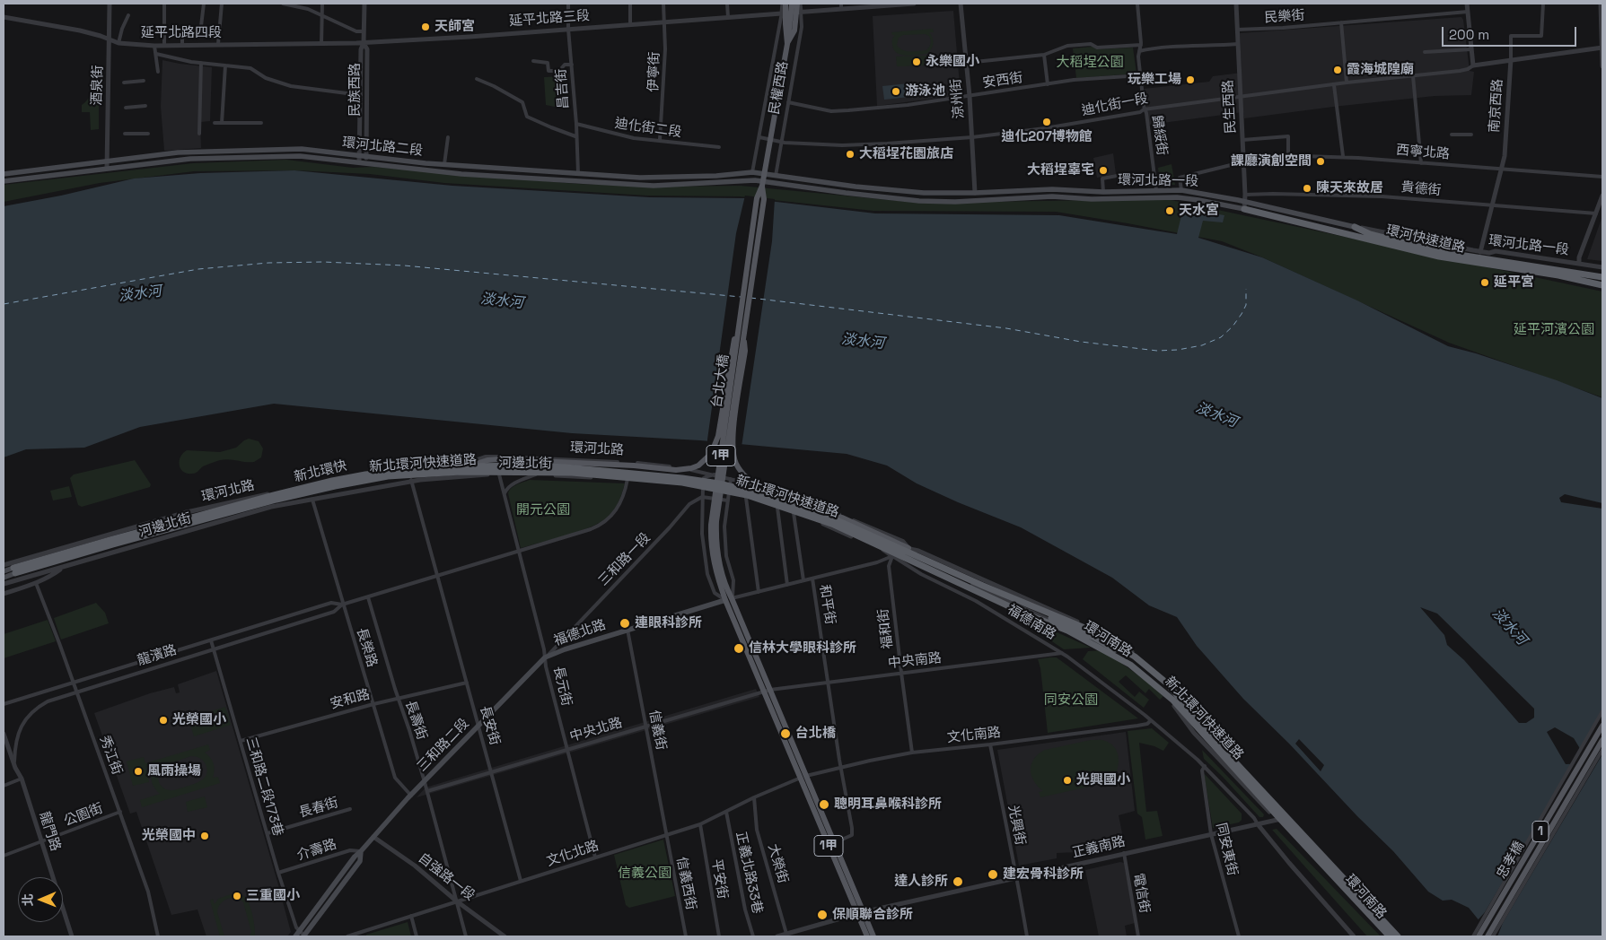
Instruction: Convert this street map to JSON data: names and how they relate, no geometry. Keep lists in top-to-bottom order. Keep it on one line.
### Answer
{"streets":{"highway":["環河快速道路","新北環河快速道路","新北環快"],"main road":["環河北路二段","環河北路一段","台北大橋","1甲","福德北路","三和路二段","1","忠孝橋"],"street":["民樂街","延平北路三段","延平北路四段","伊寧街","安西街","酒泉街","民權西路","昌吉街","民族西路","涼州街","迪化街一段","南京西路","民生西路","迪化街二段","歸綏街","西寧北路","貴德街","環河北路","河邊北街","三和路一段","和平街","福德南路","福和街","環河南路","長榮路","龍濱路","中央南路","長元街","安和路","長壽街","長安街","中央北路","信義街","文化南路","秀江街","三和路二段173巷","長春街","公園街","光興街","龍門路","正義南路","同安東街","介壽路","文化北路","大榮街","正義北路33巷","自強路一段","平安街","信義西街","電信街"]},"crossings":[["民樂街","民生西路"],["延平北路三段","延平北路四段"],["延平北路三段","伊寧街"],["延平北路三段","民權西路"],["延平北路三段","昌吉街"],["延平北路三段","民族西路"],["延平北路四段","酒泉街"],["延平北路四段","民族西路"],["伊寧街","迪化街二段"],["安西街","民權西路"],["安西街","涼州街"],["安西街","歸綏街"],["酒泉街","環河北路二段"],["民權西路","迪化街一段"],["民權西路","環河北路二段"],["民權西路","環河北路一段"],["民權西路","台北大橋"],["昌吉街","迪化街二段"],["昌吉街","環河北路二段"],["民族西路","環河北路二段"],["涼州街","迪化街一段"],["涼州街","環河北路一段"],["迪化街一段","南京西路"],["迪化街一段","民生西路"],["迪化街一段","歸綏街"],["南京西路","西寧北路"],["南京西路","環河北路一段"],["南京西路","貴德街"],["民生西路","西寧北路"],["民生西路","環河北路一段"],["民生西路","貴德街"],["民生西路","環河快速道路"],["歸綏街","環河北路一段"],["環河北路二段","環河北路一段"],["西寧北路","環河北路一段"],["環河北路一段","環河快速道路"],["台北大橋","1甲"],["環河北路","環河南路"],["環河北路","長安街"],["1甲","和平街"],["1甲","福德北路"],["1甲","中央南路"],["1甲","中央北路"],["1甲","文化南路"],["1甲","正義南路"],["1甲","文化北路"],["新北環河快速道路","新北環快"],["新北環河快速道路","環河南路"],["河邊北街","環河南路"],["河邊北街","長榮路"],["河邊北街","龍濱路"],["河邊北街","長元街"],["河邊北街","長安街"],["河邊北街","秀江街"],["三和路一段","福德北路"],["三和路一段","長元街"],["三和路一段","三和路二段"],["和平街","中央南路"],["和平街","文化南路"],["福德南路","福和街"],["福德南路","環河南路"],["福德南路","中央南路"],["福德南路","文化南路"],["福德南路","正義南路"],["福德南路","同安東街"],["福和街","環河南路"],["福和街","中央南路"],["福和街","文化南路"],["福德北路","長元街"],["福德北路","信義街"],["福德北路","三和路二段"],["環河南路","正義南路"],["長榮路","龍濱路"],["長榮路","安和路"],["長榮路","三和路二段"],["龍濱路","長元街"],["龍濱路","長壽街"],["龍濱路","長安街"],["龍濱路","秀江街"],["龍濱路","三和路二段173巷"],["龍濱路","龍門路"],["中央南路","中央北路"],["長元街","中央北路"],["長元街","三和路二段"],["長元街","文化北路"],["安和路","長壽街"],["安和路","長安街"],["安和路","三和路二段173巷"],["長壽街","中央北路"],["長壽街","三和路二段"],["長壽街","文化北路"],["長壽街","自強路一段"],["長安街","中央北路"],["長安街","三和路二段"],["長安街","文化北路"],["中央北路","信義街"],["信義街","文化北路"],["信義街","信義西街"],["文化南路","光興街"],["文化南路","文化北路"],["三和路二段","三和路二段173巷"],["三和路二段","介壽路"],["三和路二段","自強路一段"],["秀江街","公園街"],["三和路二段173巷","長春街"],["三和路二段173巷","介壽路"],["公園街","龍門路"],["光興街","正義南路"],["正義南路","同安東街"],["正義南路","大榮街"],["正義南路","電信街"],["文化北路","大榮街"],["文化北路","正義北路33巷"],["文化北路","自強路一段"],["文化北路","平安街"],["文化北路","信義西街"]],"water":["淡水河"],"parks":["大稻埕公園","延平河濱公園","開元公園","同安公園","信義公園"],"places":["天師宮","永樂國小","霞海城隍廟","玩樂工場","游泳池","迪化207博物館","大稻埕花園旅店","課廳演創空間","大稻埕辜宅","陳天來故居","天水宮","延平宮","連眼科診所","信林大學眼科診所","光榮國小","台北橋","風雨操場","光興國小","聰明耳鼻喉科診所","光榮國中","建宏骨科診所","達人診所","三重國小","保順聯合診所"],"scale_bar":"200 m","north":"left"}
